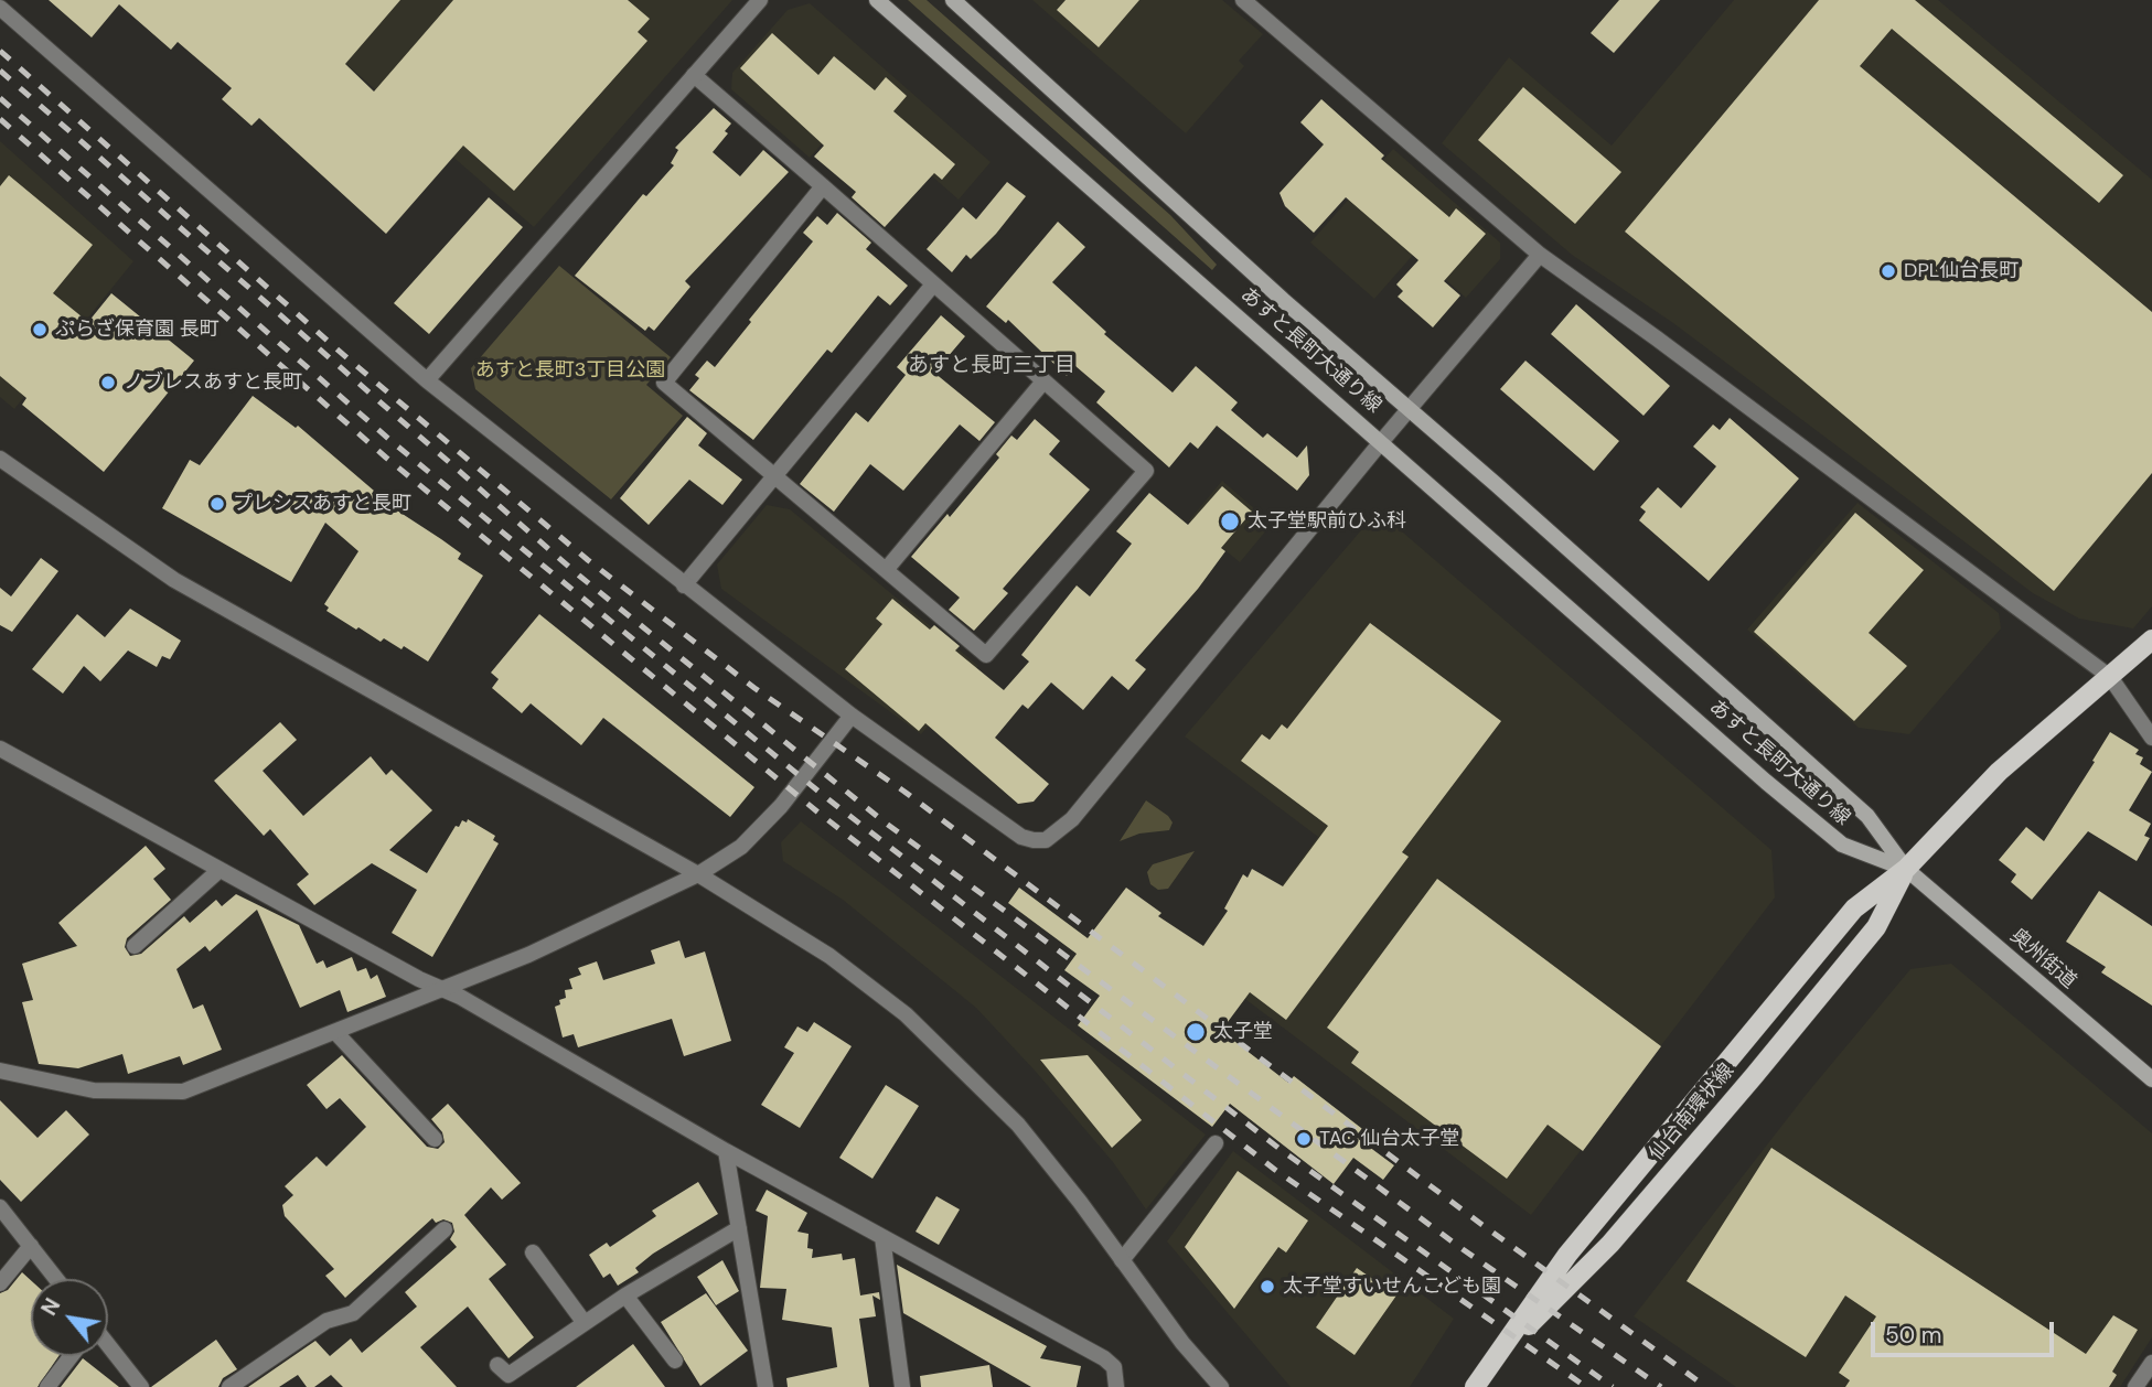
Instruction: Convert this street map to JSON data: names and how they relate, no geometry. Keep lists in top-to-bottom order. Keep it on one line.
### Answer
{"streets":{"main road":["あすと長町大通り線","奥州街道","仙台南環状線"]},"crossings":[["あすと長町大通り線","奥州街道"],["あすと長町大通り線","仙台南環状線"],["奥州街道","仙台南環状線"]],"districts":["あすと長町三丁目"],"parks":["あすと長町3丁目公園"],"places":["DPL仙台長町","ぷらざ保育園 長町","ノブレスあすと長町","プレシスあすと長町","太子堂駅前ひふ科","太子堂","TAC 仙台太子堂","太子堂すいせんこども園"],"scale_bar":"50 m","north":"top left"}
